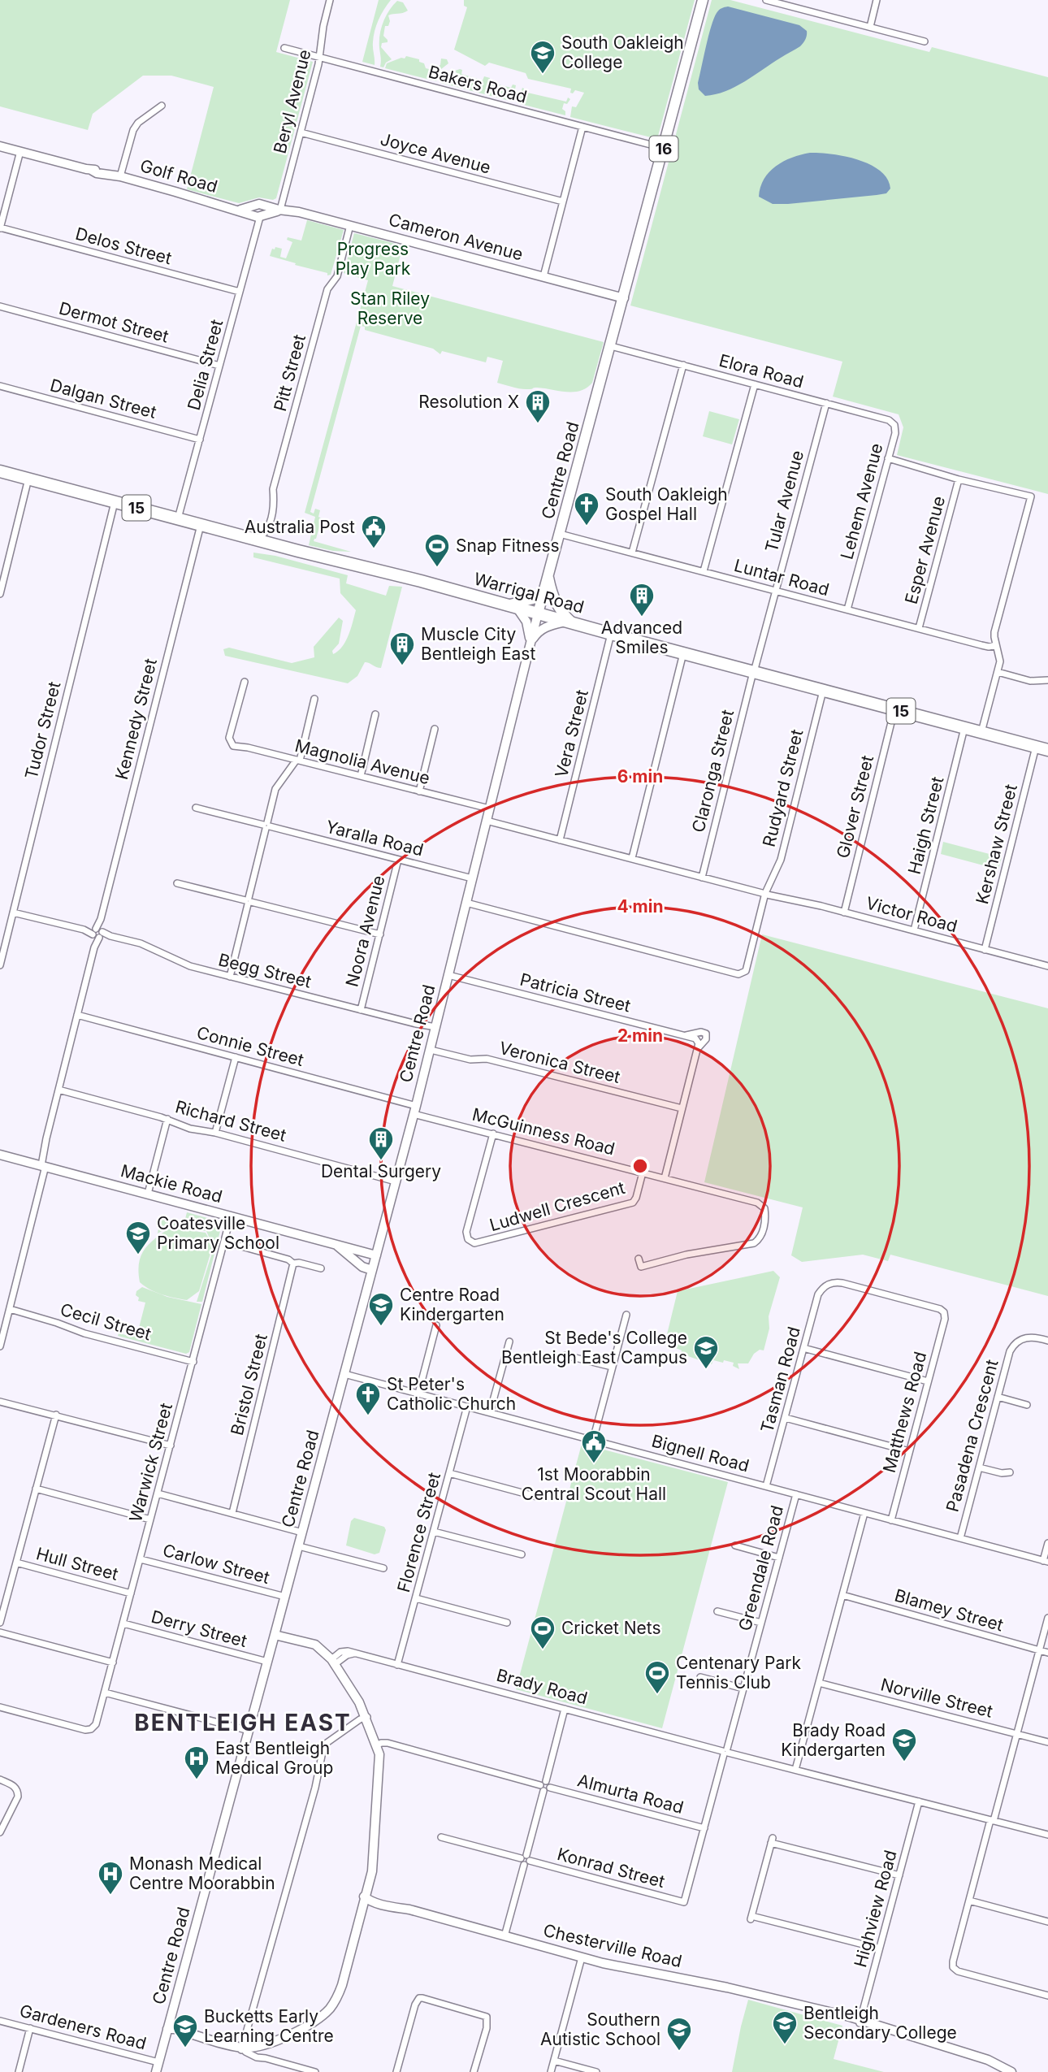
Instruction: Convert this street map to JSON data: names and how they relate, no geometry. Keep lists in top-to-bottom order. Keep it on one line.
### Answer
{"streets":{"highway":["15","Warrigal Road"],"main road":["16","Centre Road"],"street":["Bakers Road","Beryl Avenue","Joyce Avenue","Golf Road","Cameron Avenue","Delos Street","Dermot Street","Delia Street","Elora Road","Pitt Street","Dalgan Street","Tular Avenue","Lehem Avenue","Esper Avenue","Luntar Road","Kennedy Street","Tudor Street","Vera Street","Magnolia Avenue","Claronga Street","Rudyard Street","Glover Street","Haigh Street","Yaralla Road","Kershaw Street","Victor Road","Noora Avenue","Begg Street","Patricia Street","Connie Street","Veronica Street","Richard Street","McGuinness Road","Mackie Road","Ludwell Crescent","Cecil Street","Tasman Road","Bristol Street","Matthews Road","Pasadena Crescent","Bignell Road","Warwick Street","Florence Street","Hull Street","Carlow Street","Greendale Road","Blamey Street","Derry Street","Brady Road","Norville Street","Almurta Road","Konrad Street","Highview Road","Chesterville Road","Gardeners Road"]},"crossings":[["Bakers Road","Beryl Avenue"],["Bakers Road","Centre Road"],["Beryl Avenue","Joyce Avenue"],["Beryl Avenue","Cameron Avenue"],["Golf Road","Cameron Avenue"],["Golf Road","Delia Street"],["Cameron Avenue","Delia Street"],["Cameron Avenue","Pitt Street"],["Cameron Avenue","Centre Road"],["Delos Street","Delia Street"],["Dermot Street","Delia Street"],["Delia Street","Dalgan Street"],["Delia Street","Warrigal Road"],["Elora Road","Centre Road"],["Elora Road","Tular Avenue"],["Elora Road","Lehem Avenue"],["Centre Road","Luntar Road"],["Centre Road","Warrigal Road"],["Centre Road","Magnolia Avenue"],["Centre Road","Rudyard Street"],["Centre Road","Yaralla Road"],["Centre Road","Victor Road"],["Centre Road","Begg Street"],["Centre Road","Patricia Street"],["Centre Road","Connie Street"],["Centre Road","Veronica Street"],["Centre Road","Richard Street"],["Centre Road","McGuinness Road"],["Centre Road","Mackie Road"],["Centre Road","Bignell Road"],["Centre Road","Carlow Street"],["Centre Road","Derry Street"],["Centre Road","Gardeners Road"],["Tular Avenue","Luntar Road"],["Tular Avenue","Warrigal Road"],["Tular Avenue","Claronga Street"],["Lehem Avenue","Luntar Road"],["Esper Avenue","Luntar Road"],["Warrigal Road","Kennedy Street"],["Warrigal Road","Tudor Street"],["Warrigal Road","Vera Street"],["Warrigal Road","Claronga Street"],["Warrigal Road","Rudyard Street"],["Warrigal Road","Glover Street"],["Warrigal Road","Haigh Street"],["Warrigal Road","Kershaw Street"],["Kennedy Street","Begg Street"],["Tudor Street","Begg Street"],["Vera Street","Victor Road"],["Claronga Street","Victor Road"],["Rudyard Street","Victor Road"],["Glover Street","Victor Road"],["Haigh Street","Victor Road"],["Yaralla Road","Noora Avenue"],["Kershaw Street","Victor Road"],["Noora Avenue","Begg Street"],["Connie Street","McGuinness Road"],["McGuinness Road","Ludwell Crescent"],["Mackie Road","Warwick Street"],["Cecil Street","Warwick Street"],["Tasman Road","Matthews Road"],["Tasman Road","Bignell Road"],["Matthews Road","Bignell Road"],["Pasadena Crescent","Bignell Road"],["Bignell Road","Florence Street"],["Bignell Road","Greendale Road"],["Warwick Street","Hull Street"],["Warwick Street","Carlow Street"],["Warwick Street","Derry Street"],["Florence Street","Brady Road"],["Greendale Road","Brady Road"],["Greendale Road","Almurta Road"],["Greendale Road","Konrad Street"],["Brady Road","Highview Road"],["Highview Road","Chesterville Road"]],"districts":["BENTLEIGH EAST"],"parks":["Progress Play Park","Stan Riley Reserve"],"places":{"school or university":["South Oakleigh College","Coatesville Primary School","Centre Road Kindergarten","St Bede's College Bentleigh East Campus","Brady Road Kindergarten","Bentleigh Secondary College","Bucketts Early Learning Centre","Southern Autistic School"],"building":["Resolution X","Advanced Smiles","Muscle City Bentleigh East","Dental Surgery"],"church":["South Oakleigh Gospel Hall","St Peter's Catholic Church"],"public building":["Australia Post","1st Moorabbin Central Scout Hall"],"sports":["Snap Fitness","Cricket Nets","Centenary Park Tennis Club"],"hospital":["East Bentleigh Medical Group","Monash Medical Centre Moorabbin"]},"rings":["6 min","4 min","2 min"]}
